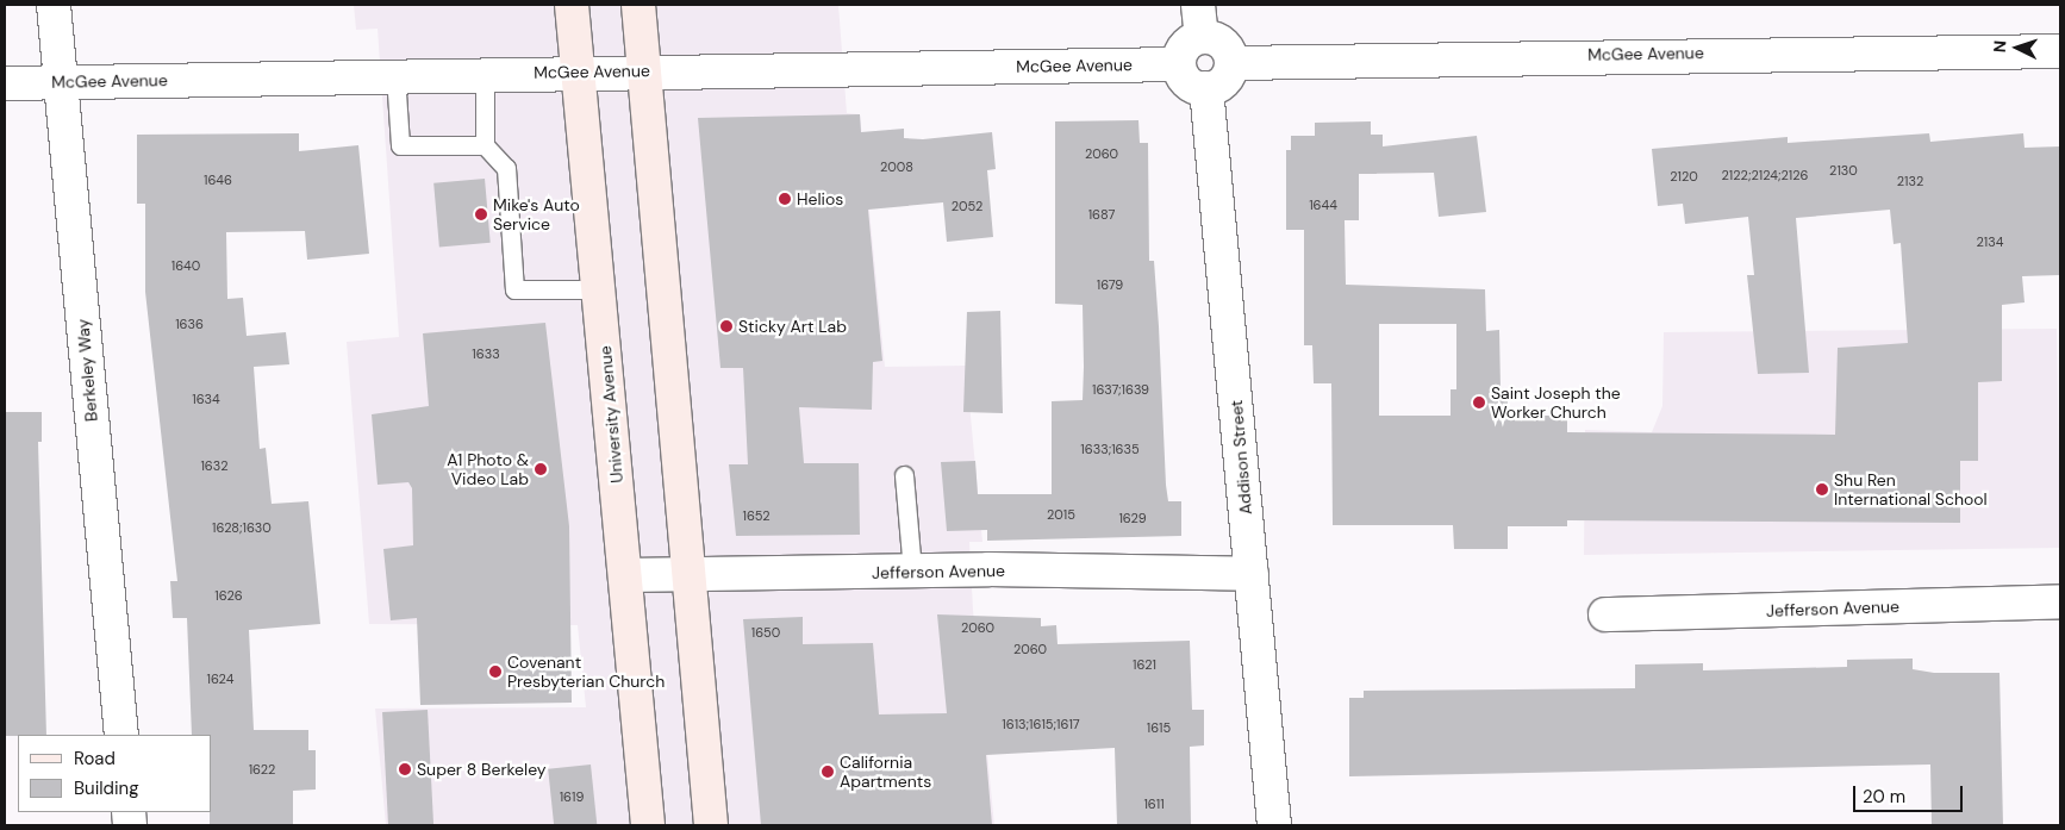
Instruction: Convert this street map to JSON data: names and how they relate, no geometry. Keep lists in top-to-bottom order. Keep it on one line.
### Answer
{"streets":{"main road":["University Avenue"],"street":["McGee Avenue","Berkeley Way","Addison Street","Jefferson Avenue"]},"crossings":[["McGee Avenue","Berkeley Way"],["McGee Avenue","University Avenue"],["McGee Avenue","Addison Street"],["University Avenue","Jefferson Avenue"],["Addison Street","Jefferson Avenue"]],"places":["Helios","Mike's Auto Service","Sticky Art Lab","Saint Joseph the Worker Church","A1 Photo & Video Lab","Shu Ren International School","Covenant Presbyterian Church","Super 8 Berkeley","California Apartments"],"house_numbers":["2060","2008","2130","2122;2124;2126","2120","1646","2132","1644","2052","1687","2134","1640","1679","1636","1633","1637;1639","1634","1633;1635","1632","2015","1652","1629","1628;1630","1626","2060","1650","2060","1621","1624","1613;1615;1617","1615","1622","1619","1611"],"legend":["Road","Building"],"scale_bar":"20 m","north":"left"}
